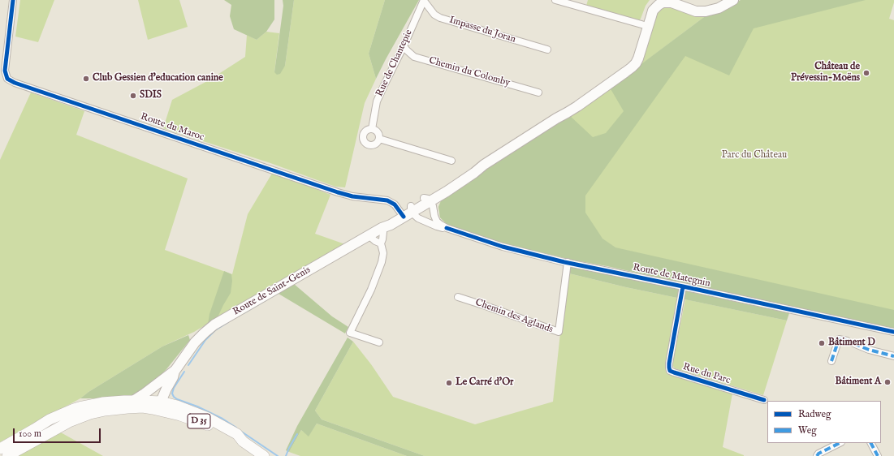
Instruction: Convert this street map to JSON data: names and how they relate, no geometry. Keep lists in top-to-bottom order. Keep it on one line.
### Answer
{"streets":{"main road":["Route de Saint-Genis","D 35"],"street":["Impasse du Joran","Rue de Chantepie","Chemin du Colomby","Route du Maroc","Route de Mategnin","Chemin des Aglands","Rue du Parc"]},"crossings":[["Impasse du Joran","Rue de Chantepie"],["Rue de Chantepie","Chemin du Colomby"],["Route du Maroc","Route de Mategnin"],["Route du Maroc","Route de Saint-Genis"],["Route de Mategnin","Route de Saint-Genis"],["Route de Mategnin","Chemin des Aglands"],["Route de Mategnin","Rue du Parc"],["Route de Saint-Genis","D 35"]],"parks":["Parc du Château"],"places":["Château de Prévessin-Moëns","Club Gessien d'education canine","SDIS","Bâtiment D","Bâtiment A","Le Carré d'Or"],"legend":["Radweg","Weg"],"scale_bar":"100 m"}
